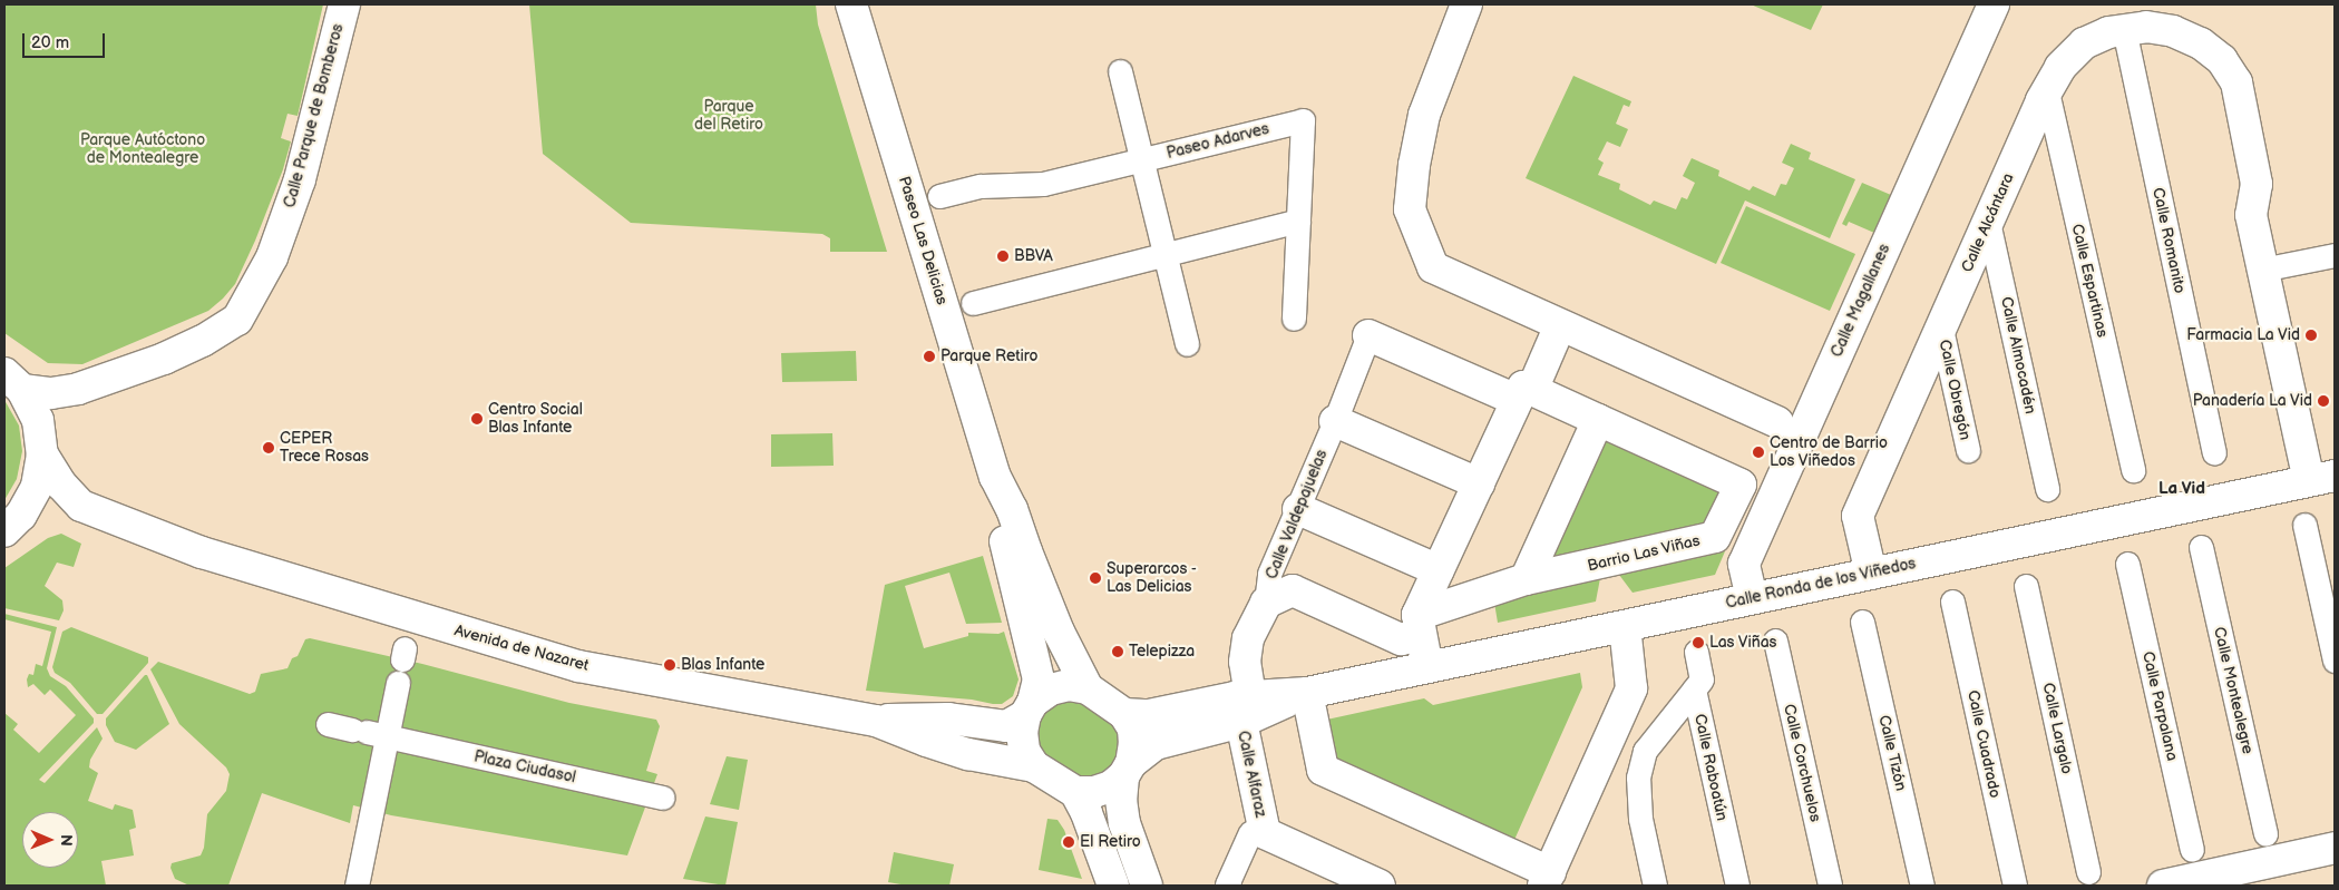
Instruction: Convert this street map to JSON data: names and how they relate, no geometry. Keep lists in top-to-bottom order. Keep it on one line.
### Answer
{"streets":{"street":["Calle Parque de Bomberos","Paseo Adarves","Calle Alcántara","Paseo Las Delicias","Calle Romanito","Calle Espartinas","Calle Magallanes","Calle Almocadén","Calle Obregón","Calle Valdepajuelas","Barrio Las Viñas","Calle Ronda de los Viñedos","Avenida de Nazaret","Calle Montealegre","Calle Parpalana","Calle Largalo","Calle Cuadrado","Calle Tizón","Calle Corchuelos","Plaza Ciudasol","Calle Raboatún","Calle Alfaraz"]},"crossings":[["Calle Alcántara","Calle Romanito"],["Calle Alcántara","Calle Espartinas"],["Calle Alcántara","Calle Almocadén"],["Calle Alcántara","Calle Obregón"],["Calle Alcántara","Calle Ronda de los Viñedos"],["Paseo Las Delicias","Calle Ronda de los Viñedos"],["Paseo Las Delicias","Avenida de Nazaret"],["Calle Magallanes","Calle Ronda de los Viñedos"],["Calle Valdepajuelas","Barrio Las Viñas"],["Calle Valdepajuelas","Calle Ronda de los Viñedos"],["Calle Valdepajuelas","Calle Alfaraz"],["Calle Ronda de los Viñedos","Avenida de Nazaret"],["Calle Ronda de los Viñedos","Calle Alfaraz"]],"districts":["La Vid"],"parks":["Parque del Retiro","Parque Autóctono de Montealegre"],"places":["BBVA","Farmacia La Vid","Parque Retiro","Panadería La Vid","Centro Social Blas Infante","CEPER Trece Rosas","Centro de Barrio Los Viñedos","Superarcos - Las Delicias","Las Viñas","Telepizza","Blas Infante","El Retiro"],"scale_bar":"20 m","north":"right"}
